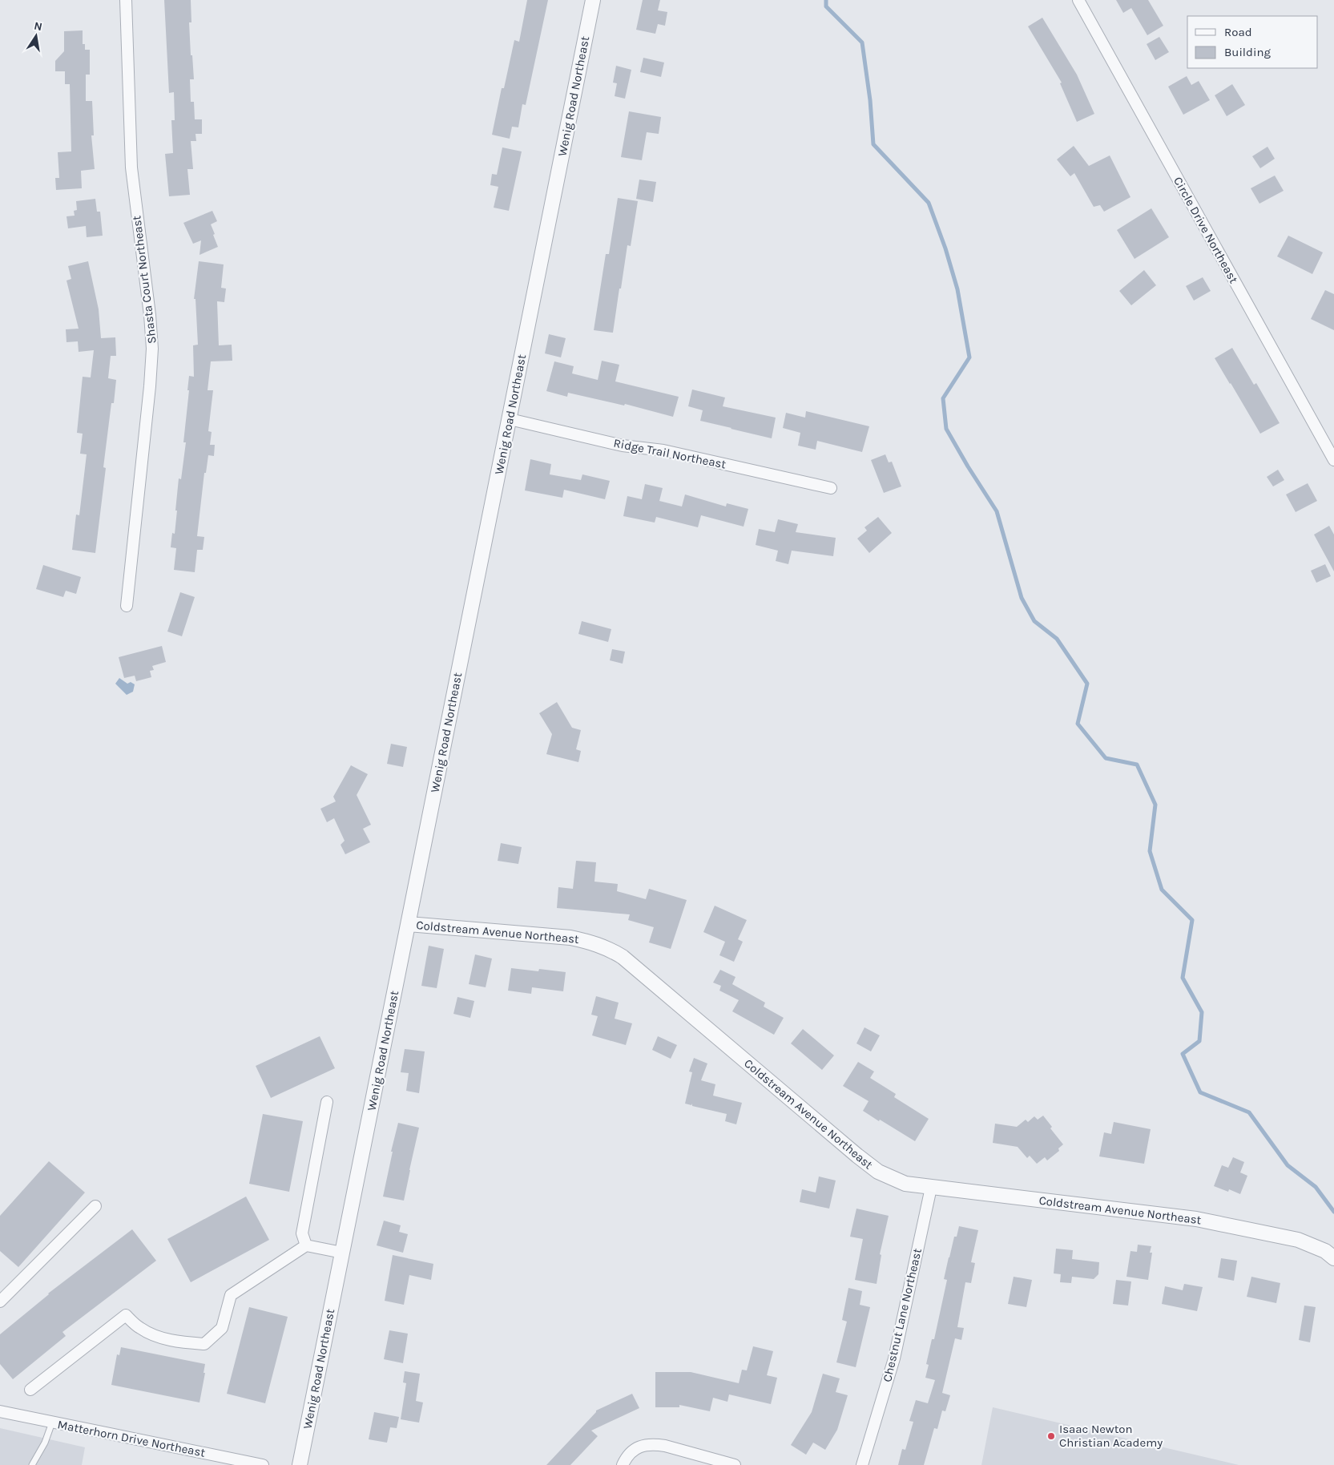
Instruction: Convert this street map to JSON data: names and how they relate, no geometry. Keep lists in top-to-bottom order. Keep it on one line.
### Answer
{"streets":{"street":["Wenig Road Northeast","Circle Drive Northeast","Shasta Court Northeast","Ridge Trail Northeast","Coldstream Avenue Northeast","Chestnut Lane Northeast","Matterhorn Drive Northeast"]},"crossings":[["Wenig Road Northeast","Ridge Trail Northeast"],["Wenig Road Northeast","Coldstream Avenue Northeast"],["Coldstream Avenue Northeast","Chestnut Lane Northeast"]],"places":["Isaac Newton Christian Academy"],"legend":["Road","Building"],"north":"top"}
